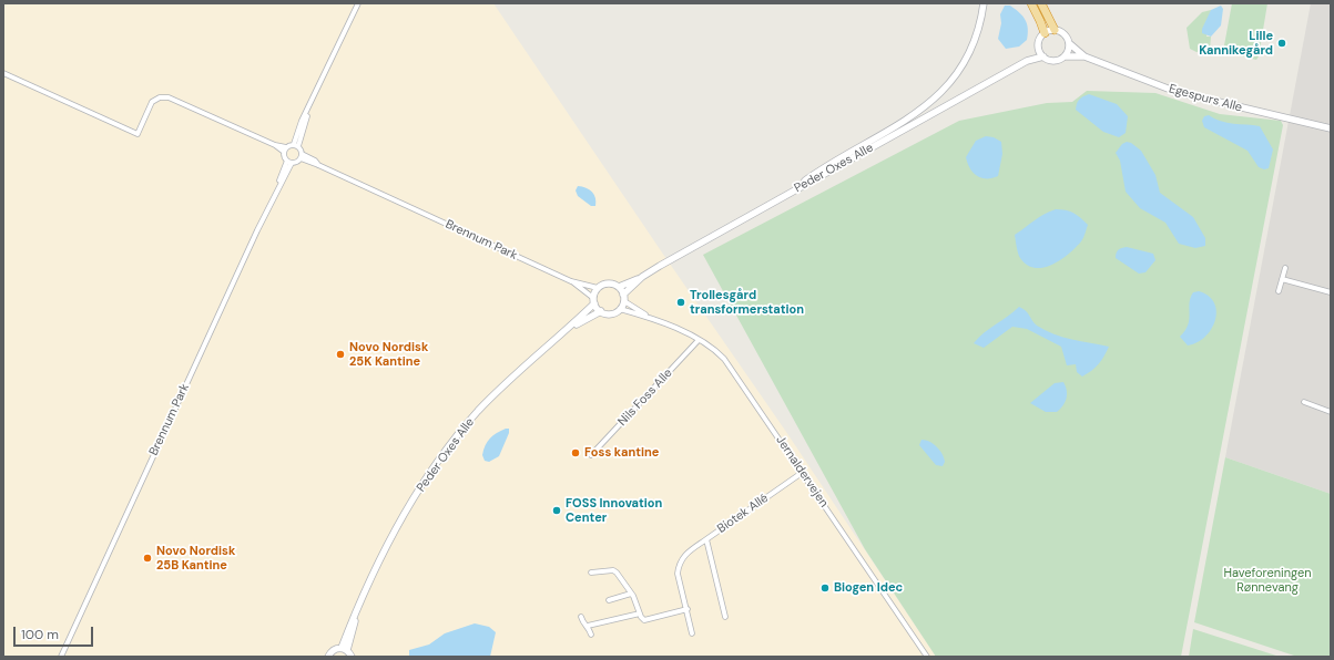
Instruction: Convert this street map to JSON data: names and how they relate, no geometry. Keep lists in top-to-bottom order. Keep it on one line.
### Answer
{"streets":{"street":["Egespurs Alle","Peder Oxes Alle","Brennum Park","Nils Foss Alle","Jernaldervejen","Biotek Allé"]},"crossings":[["Egespurs Alle","Peder Oxes Alle"],["Peder Oxes Alle","Brennum Park"],["Peder Oxes Alle","Jernaldervejen"],["Brennum Park","Jernaldervejen"],["Nils Foss Alle","Jernaldervejen"],["Jernaldervejen","Biotek Allé"]],"parks":["Haveforeningen Rønnevang"],"places":["Lille Kannikegård","Trollesgård transformerstation","Novo Nordisk 25K Kantine","Foss kantine","FOSS Innovation Center","Novo Nordisk 25B Kantine","Biogen Idec"],"scale_bar":"100 m"}
